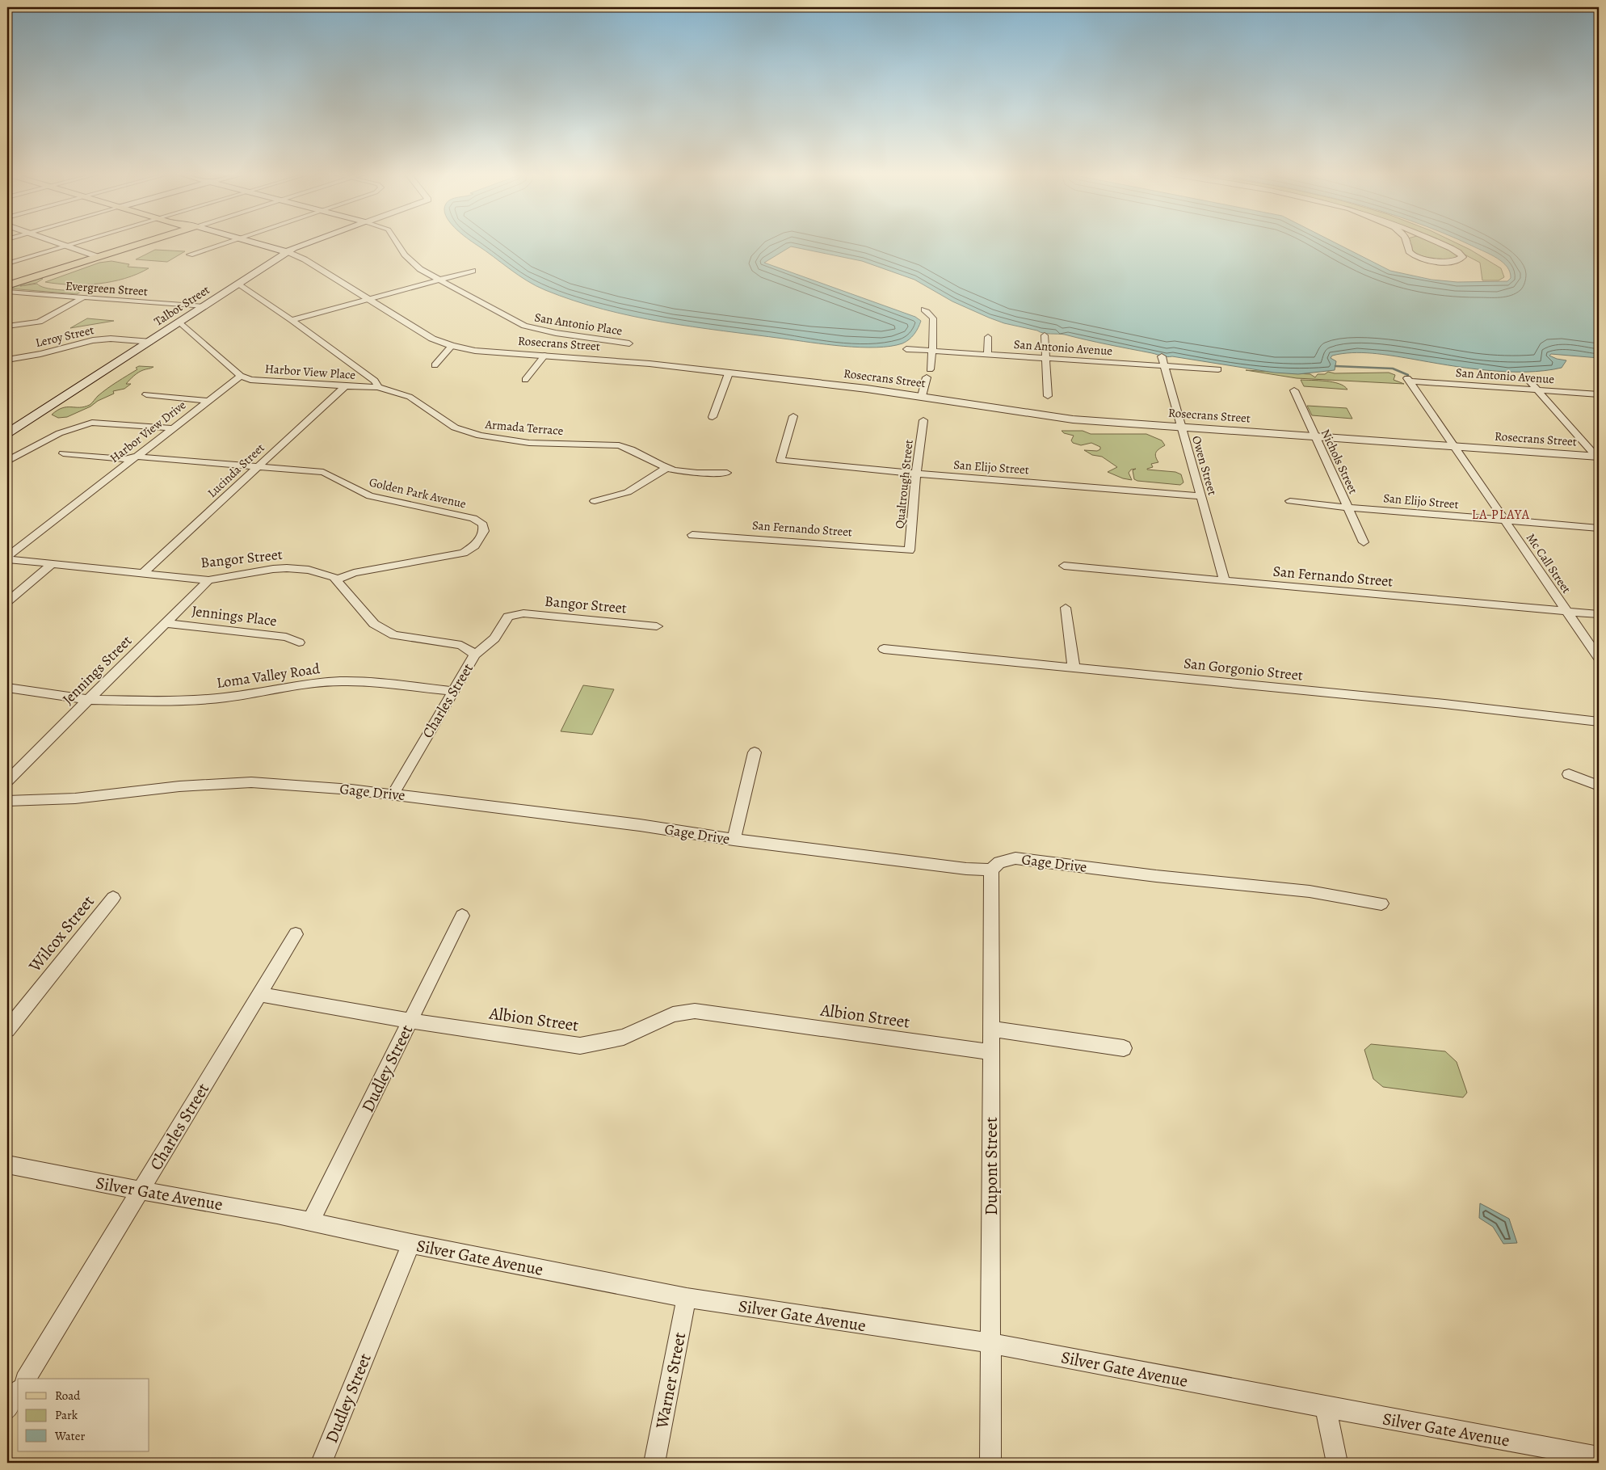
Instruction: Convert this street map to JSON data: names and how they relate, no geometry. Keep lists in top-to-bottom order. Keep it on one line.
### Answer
{"streets":{"main road":["Talbot Street","Rosecrans Street"],"street":["Evergreen Street","San Antonio Place","Leroy Street","San Antonio Avenue","Harbor View Place","Armada Terrace","Harbor View Drive","Nichols Street","Owen Street","San Elijo Street","Lucinda Street","Qualtrough Street","Golden Park Avenue","San Fernando Street","Bangor Street","Mc Call Street","Jennings Place","San Gorgonio Street","Jennings Street","Loma Valley Road","Charles Street","Gage Drive","Wilcox Street","Albion Street","Dudley Street","Dupont Street","Silver Gate Avenue","Warner Street"]},"crossings":[["Evergreen Street","Talbot Street"],["Talbot Street","Leroy Street"],["Talbot Street","Rosecrans Street"],["Talbot Street","Armada Terrace"],["Rosecrans Street","Nichols Street"],["Rosecrans Street","Owen Street"],["Rosecrans Street","Mc Call Street"],["San Antonio Avenue","Owen Street"],["San Antonio Avenue","Mc Call Street"],["Harbor View Place","Armada Terrace"],["Harbor View Place","Harbor View Drive"],["Harbor View Place","Lucinda Street"],["Harbor View Drive","Golden Park Avenue"],["Harbor View Drive","Bangor Street"],["Nichols Street","San Elijo Street"],["Owen Street","San Elijo Street"],["Owen Street","San Fernando Street"],["San Elijo Street","Qualtrough Street"],["San Elijo Street","Mc Call Street"],["Lucinda Street","Golden Park Avenue"],["Lucinda Street","Bangor Street"],["Qualtrough Street","San Fernando Street"],["Golden Park Avenue","Bangor Street"],["San Fernando Street","Mc Call Street"],["Bangor Street","Jennings Street"],["Bangor Street","Charles Street"],["Jennings Place","Jennings Street"],["Jennings Street","Loma Valley Road"],["Loma Valley Road","Charles Street"],["Charles Street","Gage Drive"],["Charles Street","Albion Street"],["Charles Street","Silver Gate Avenue"],["Gage Drive","Dupont Street"],["Albion Street","Dudley Street"],["Albion Street","Dupont Street"],["Dudley Street","Silver Gate Avenue"],["Dupont Street","Silver Gate Avenue"],["Silver Gate Avenue","Warner Street"]],"districts":["LA PLAYA"],"legend":["Road","Park","Water"]}
